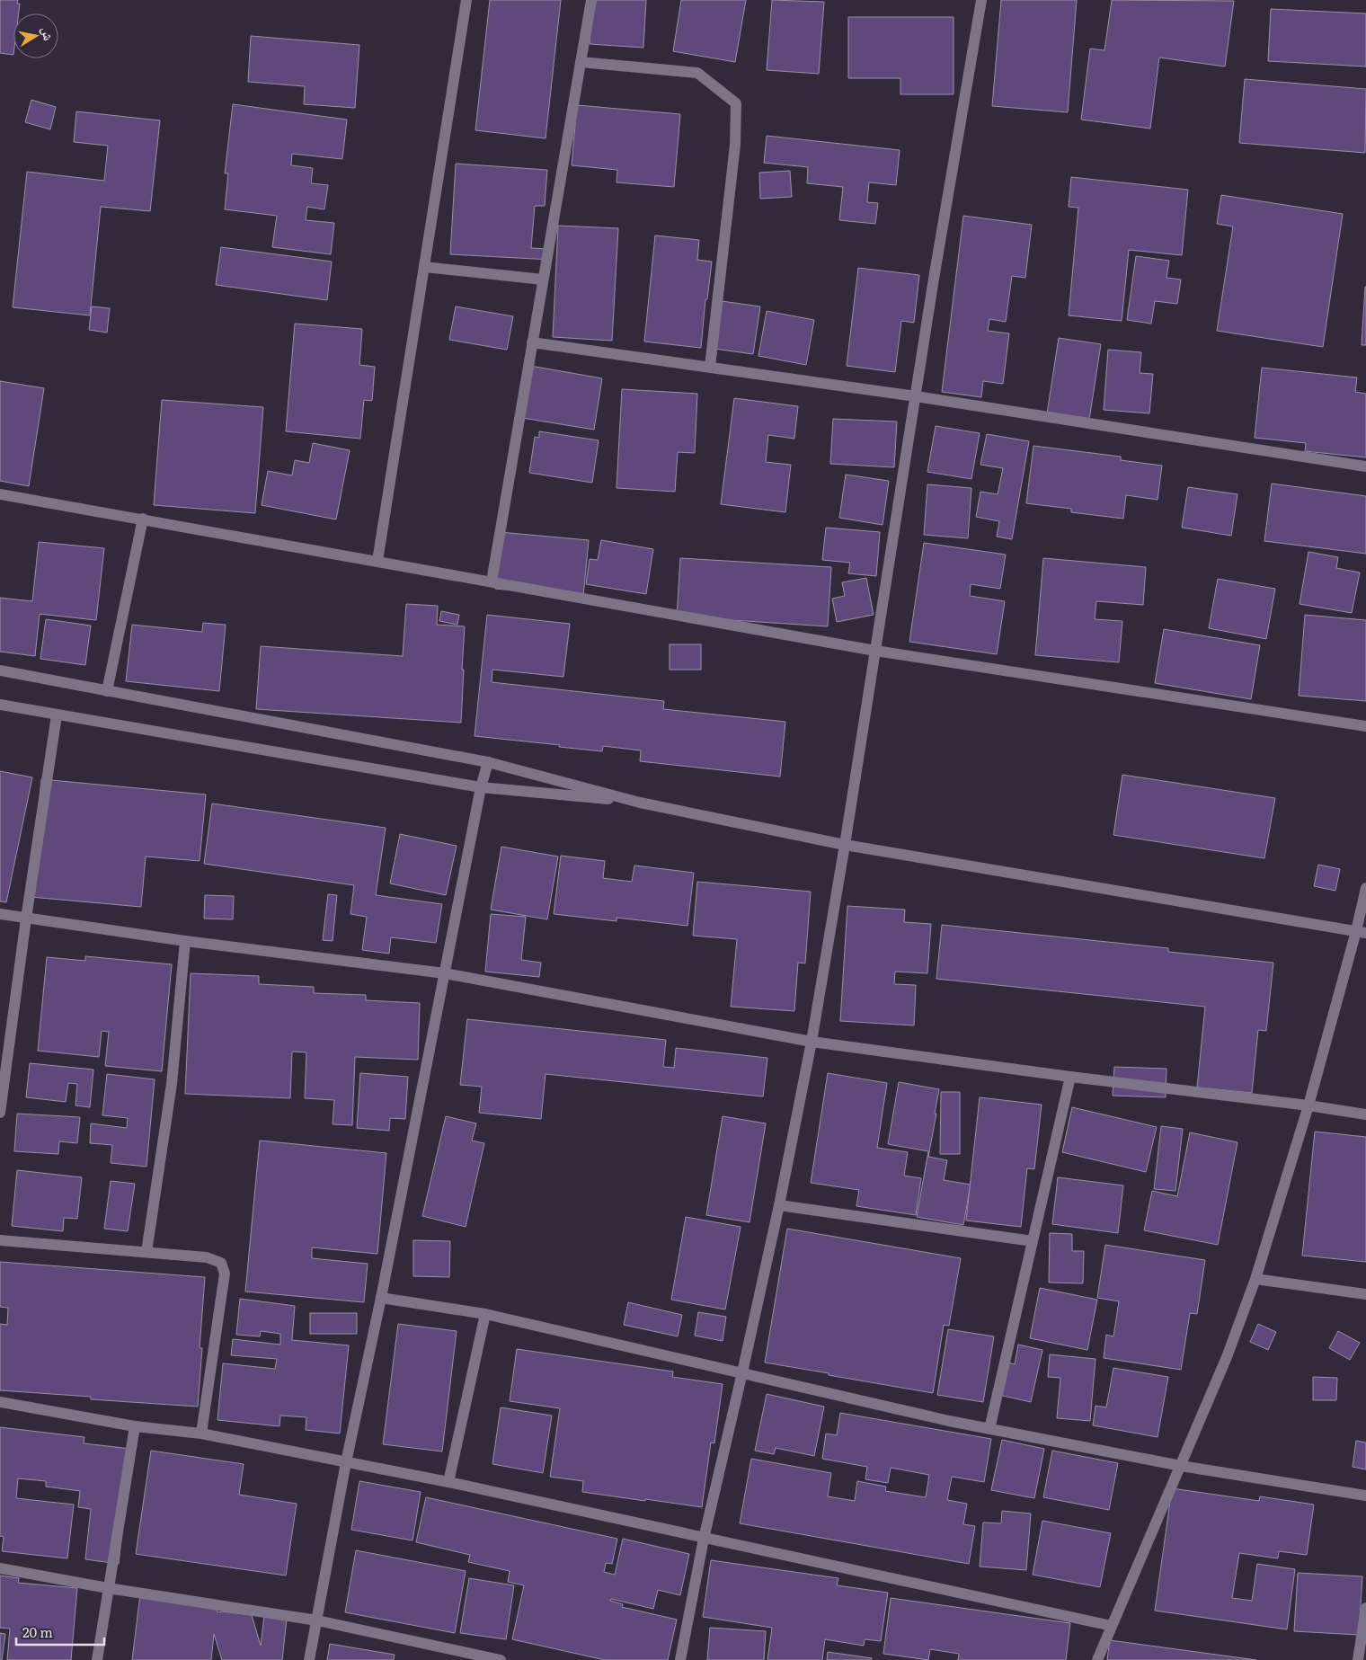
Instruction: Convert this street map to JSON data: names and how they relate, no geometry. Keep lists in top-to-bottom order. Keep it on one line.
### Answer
{"scale_bar":"20 m","north":"right"}
